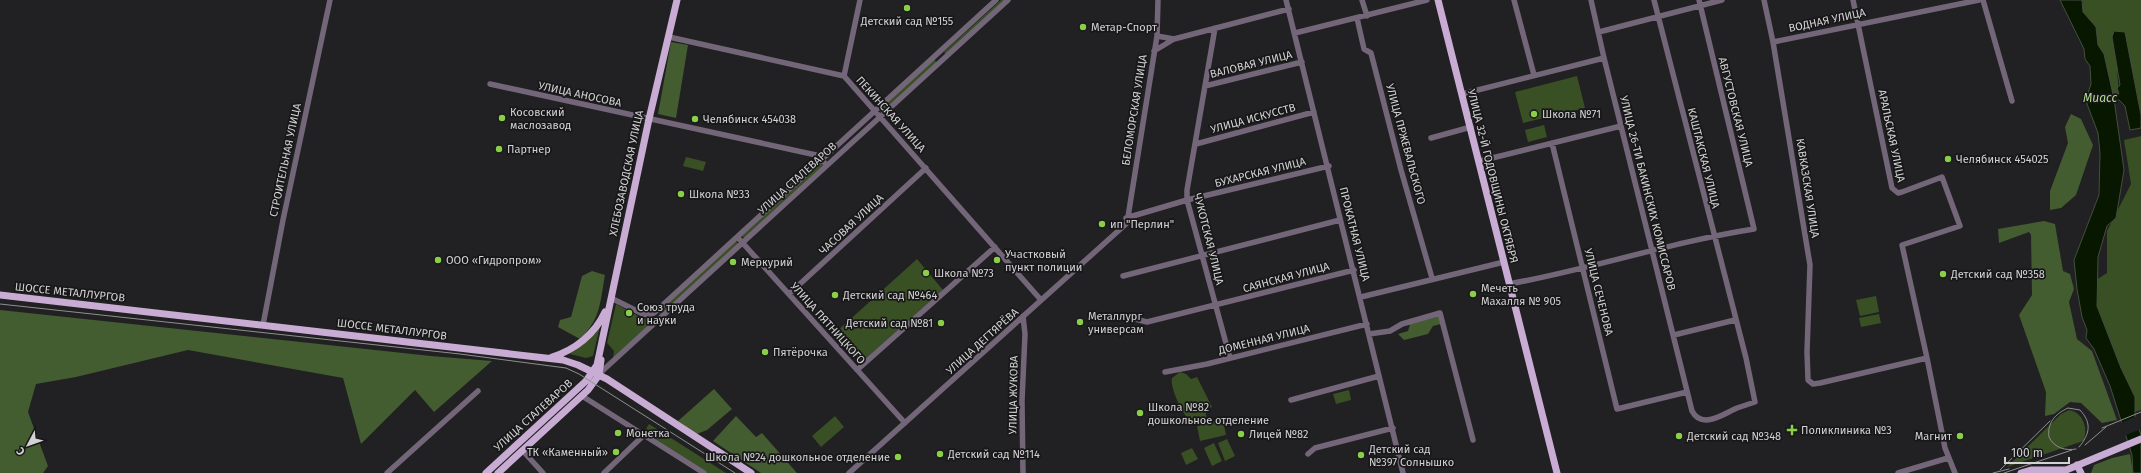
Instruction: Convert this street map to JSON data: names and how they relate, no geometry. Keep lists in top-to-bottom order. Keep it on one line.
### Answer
{"streets":{"main road":["ХЛЕБОЗАВОДСКАЯ УЛИЦА","УЛИЦА 32-Й ГОДОВЩИНЫ ОКТЯБРЯ","УЛИЦА СТАЛЕВАРОВ","ШОССЕ МЕТАЛЛУРГОВ"],"street":["ВОДНАЯ УЛИЦА","ВАЛОВАЯ УЛИЦА","УЛИЦА АНОСОВА","БЕЛОМОРСКАЯ УЛИЦА","АВГУСТОВСКАЯ УЛИЦА","ПЕКИНСКАЯ УЛИЦА","УЛИЦА ИСКУССТВ","АРАЛЬСКАЯ УЛИЦА","УЛИЦА ПРЖЕВАЛЬСКОГО","КАШТАКСКАЯ УЛИЦА","СТРОИТЕЛЬНАЯ УЛИЦА","БУХАРСКАЯ УЛИЦА","КАВКАЗСКАЯ УЛИЦА","УЛИЦА 26-ТИ БАКИНСКИХ КОМИССАРОВ","ЧАСОВАЯ УЛИЦА","ПРОКАТНАЯ УЛИЦА","ЧУКОТСКАЯ УЛИЦА","САЯНСКАЯ УЛИЦА","УЛИЦА СЕЧЕНОВА","УЛИЦА ПЯТНИЦКОГО","ДОМЕННАЯ УЛИЦА","УЛИЦА ДЕГТЯРЁВА","УЛИЦА ЖУКОВА"]},"crossings":[["ВОДНАЯ УЛИЦА","АРАЛЬСКАЯ УЛИЦА"],["ВОДНАЯ УЛИЦА","КАВКАЗСКАЯ УЛИЦА"],["ВАЛОВАЯ УЛИЦА","ПРОКАТНАЯ УЛИЦА"],["ВАЛОВАЯ УЛИЦА","ЧУКОТСКАЯ УЛИЦА"],["УЛИЦА АНОСОВА","ХЛЕБОЗАВОДСКАЯ УЛИЦА"],["УЛИЦА АНОСОВА","УЛИЦА СТАЛЕВАРОВ"],["БЕЛОМОРСКАЯ УЛИЦА","БУХАРСКАЯ УЛИЦА"],["БЕЛОМОРСКАЯ УЛИЦА","УЛИЦА ДЕГТЯРЁВА"],["АВГУСТОВСКАЯ УЛИЦА","КАШТАКСКАЯ УЛИЦА"],["ПЕКИНСКАЯ УЛИЦА","ХЛЕБОЗАВОДСКАЯ УЛИЦА"],["ПЕКИНСКАЯ УЛИЦА","УЛИЦА СТАЛЕВАРОВ"],["ПЕКИНСКАЯ УЛИЦА","ЧАСОВАЯ УЛИЦА"],["ПЕКИНСКАЯ УЛИЦА","УЛИЦА ДЕГТЯРЁВА"],["УЛИЦА ИСКУССТВ","ПРОКАТНАЯ УЛИЦА"],["УЛИЦА ИСКУССТВ","ЧУКОТСКАЯ УЛИЦА"],["АРАЛЬСКАЯ УЛИЦА","КАВКАЗСКАЯ УЛИЦА"],["КАШТАКСКАЯ УЛИЦА","УЛИЦА 26-ТИ БАКИНСКИХ КОМИССАРОВ"],["СТРОИТЕЛЬНАЯ УЛИЦА","ШОССЕ МЕТАЛЛУРГОВ"],["БУХАРСКАЯ УЛИЦА","ПРОКАТНАЯ УЛИЦА"],["БУХАРСКАЯ УЛИЦА","ЧУКОТСКАЯ УЛИЦА"],["БУХАРСКАЯ УЛИЦА","УЛИЦА ДЕГТЯРЁВА"],["ХЛЕБОЗАВОДСКАЯ УЛИЦА","УЛИЦА СТАЛЕВАРОВ"],["ХЛЕБОЗАВОДСКАЯ УЛИЦА","ШОССЕ МЕТАЛЛУРГОВ"],["УЛИЦА СТАЛЕВАРОВ","ШОССЕ МЕТАЛЛУРГОВ"],["УЛИЦА СТАЛЕВАРОВ","УЛИЦА ПЯТНИЦКОГО"],["УЛИЦА 26-ТИ БАКИНСКИХ КОМИССАРОВ","УЛИЦА СЕЧЕНОВА"],["ЧАСОВАЯ УЛИЦА","УЛИЦА ПЯТНИЦКОГО"],["ПРОКАТНАЯ УЛИЦА","САЯНСКАЯ УЛИЦА"],["ПРОКАТНАЯ УЛИЦА","ДОМЕННАЯ УЛИЦА"],["ЧУКОТСКАЯ УЛИЦА","САЯНСКАЯ УЛИЦА"],["ЧУКОТСКАЯ УЛИЦА","ДОМЕННАЯ УЛИЦА"],["УЛИЦА ПЯТНИЦКОГО","УЛИЦА ДЕГТЯРЁВА"],["УЛИЦА ДЕГТЯРЁВА","УЛИЦА ЖУКОВА"]],"water":["Миасс"],"places":{"other":["Детский сад №155","Метар-Спорт","Школа №71","Косовский маслозавод","Челябинск 454038","Партнер","Челябинск 454025","Школа №33","ип \"Перлин\"","ООО «Гидропром»","Участковый пункт полиции","Меркурий","Школа №73","Детский сад №358","Мечеть Махалля № 905","Детский сад №464","Союз труда и науки","Металлург универсам","Детский сад №81","Пятёрочка","Школа №82 дошкольное отделение","Монетка","Лицей №82","Детский сад №348","Магнит","ТК «Каменный»","Детский сад №114","Детский сад №397 Солнышко","Школа №24 дошкольное отделение"],"health":["Поликлиника №3"]},"scale_bar":"100 m","north":"bottom left"}
